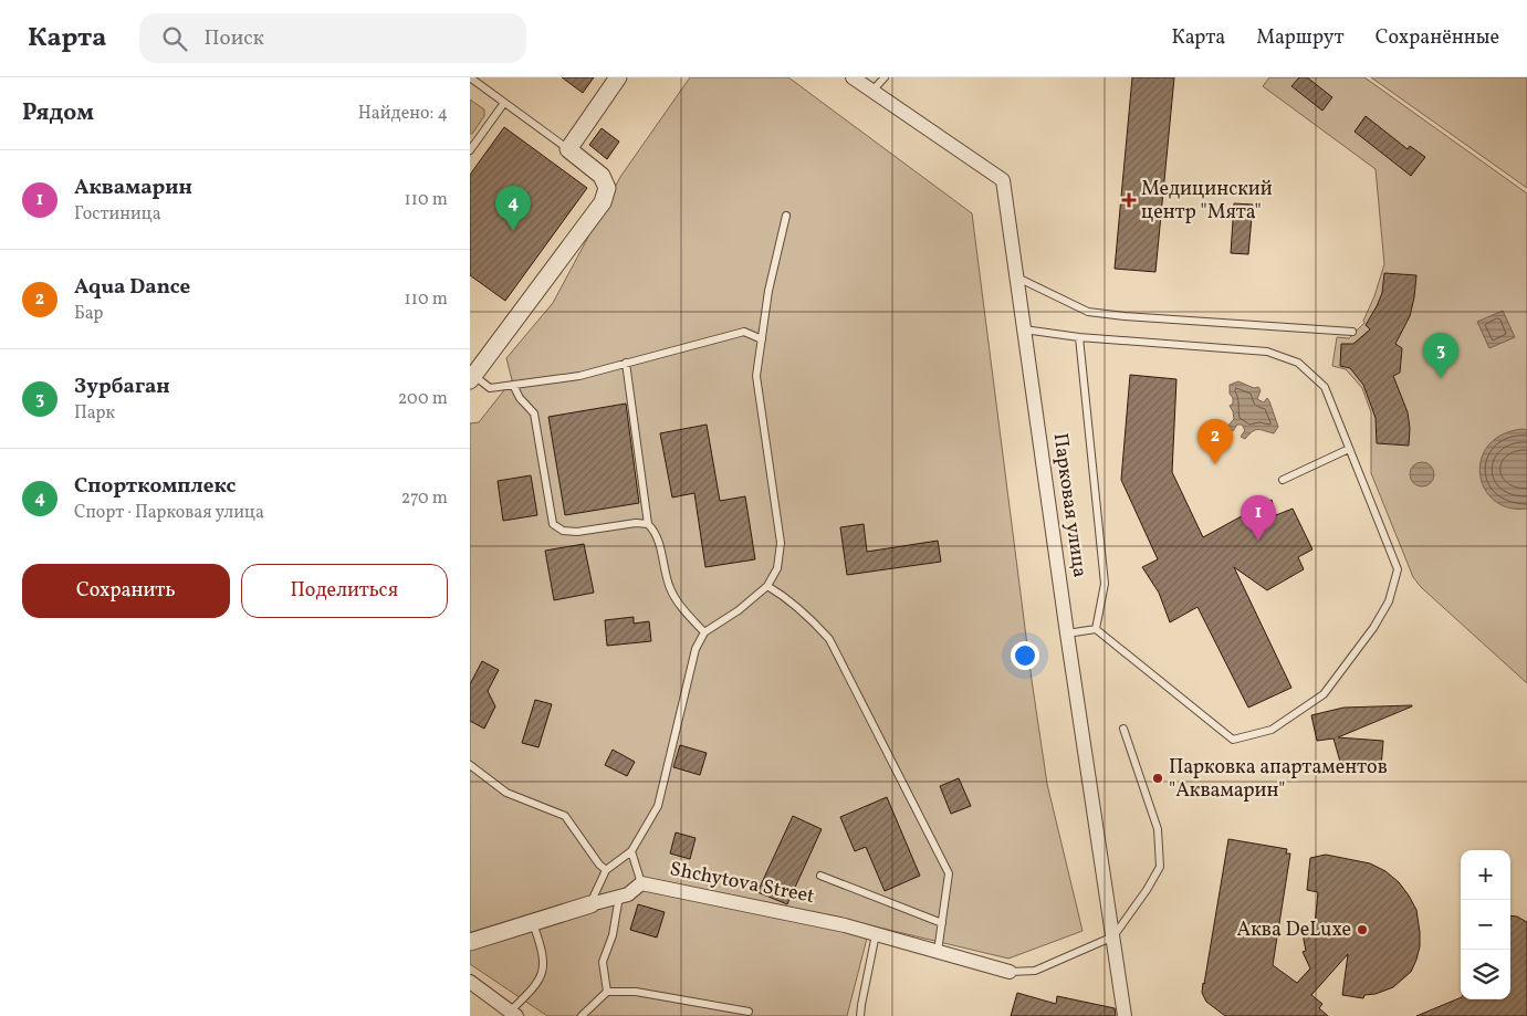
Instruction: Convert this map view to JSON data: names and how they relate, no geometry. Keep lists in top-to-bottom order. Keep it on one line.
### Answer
{"streets":{"street":["Парковая улица","Shchytova Street"]},"places":{"health":["Медицинский центр \"Мята\""],"other":["Парковка апартаментов \"Аквамарин\"","Аква DeLuxe"]},"page":{"header":"Карта","search":"Поиск","nav":["Карта","Маршрут","Сохранённые"],"heading":["Рядом","Найдено: 4"],"list":[{"mark":"1","name":"Аквамарин","note":"Гостиница","value":"110 m"},{"mark":"2","name":"Aqua Dance","note":"Бар","value":"110 m"},{"mark":"3","name":"Зурбаган","note":"Парк","value":"200 m"},{"mark":"4","name":"Спорткомплекс","note":"Спорт · Парковая улица","value":"270 m"}],"pins":["4","3","2","1"],"buttons":["Сохранить","Поделиться"],"map_buttons":["+","−"]}}
